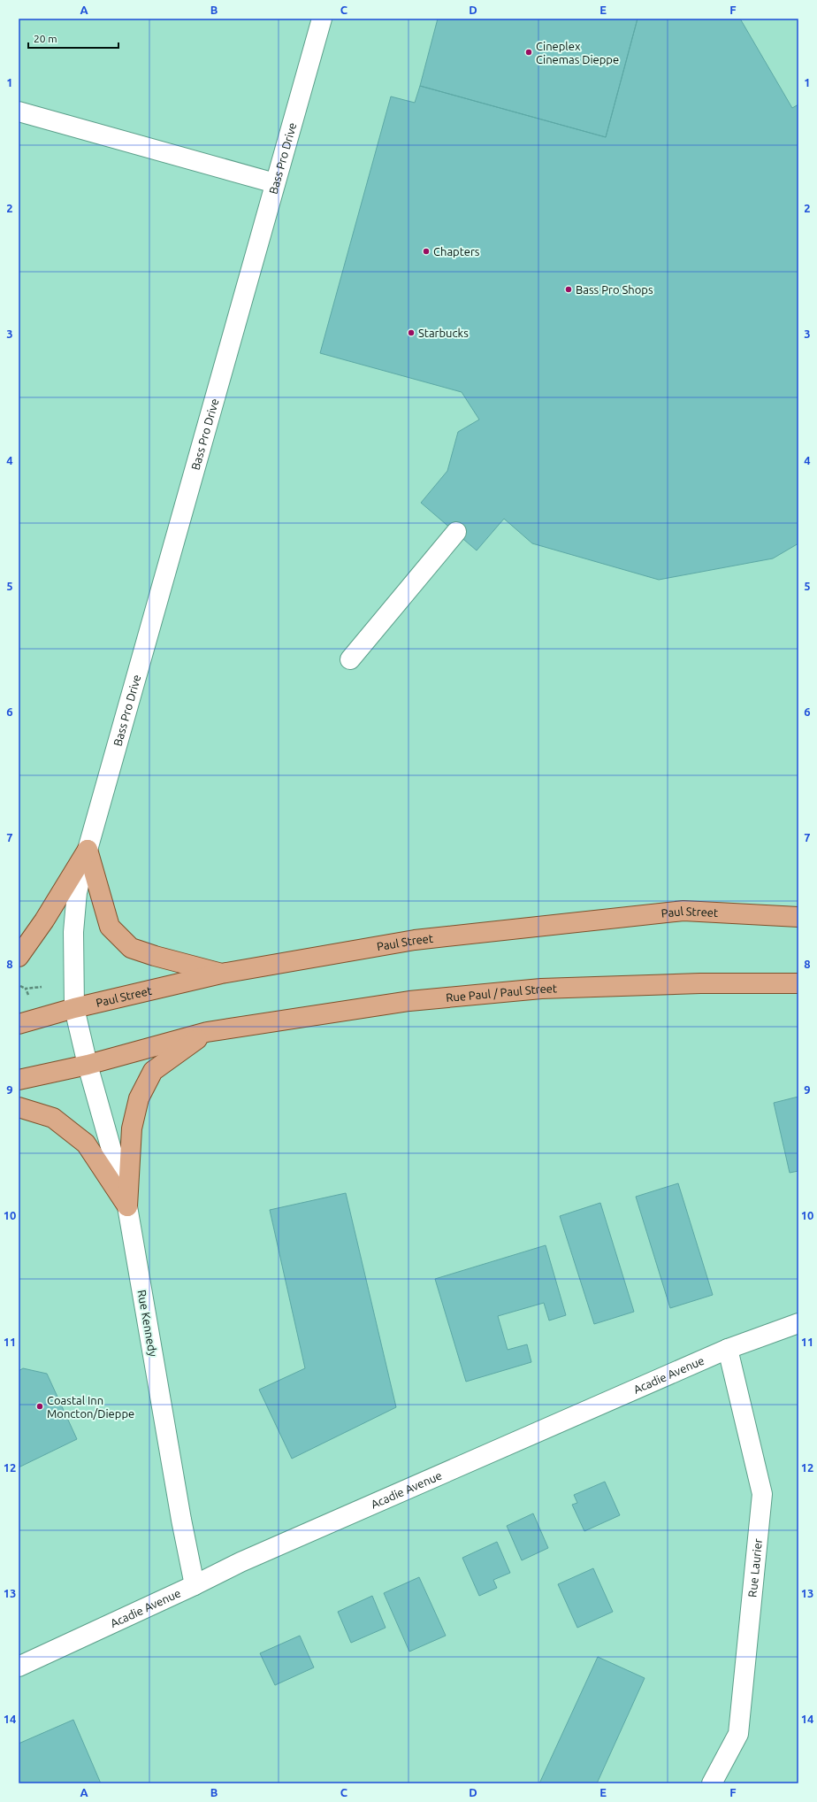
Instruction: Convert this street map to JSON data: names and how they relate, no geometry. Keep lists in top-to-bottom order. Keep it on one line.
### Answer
{"streets":{"main road":["Paul Street","Rue Paul / Paul Street"],"street":["Bass Pro Drive","Rue Kennedy","Acadie Avenue","Rue Laurier"]},"crossings":[["Bass Pro Drive","Paul Street"],["Bass Pro Drive","Rue Kennedy"],["Paul Street","Rue Kennedy"],["Rue Kennedy","Acadie Avenue"],["Acadie Avenue","Rue Laurier"]],"places":["Cineplex Cinemas Dieppe","Chapters","Bass Pro Shops","Starbucks","Coastal Inn Moncton/Dieppe"],"scale_bar":"20 m","grid":{"columns":["A","B","C","D","E","F"],"rows":["1","2","3","4","5","6","7","8","9","10","11","12","13","14"]}}
